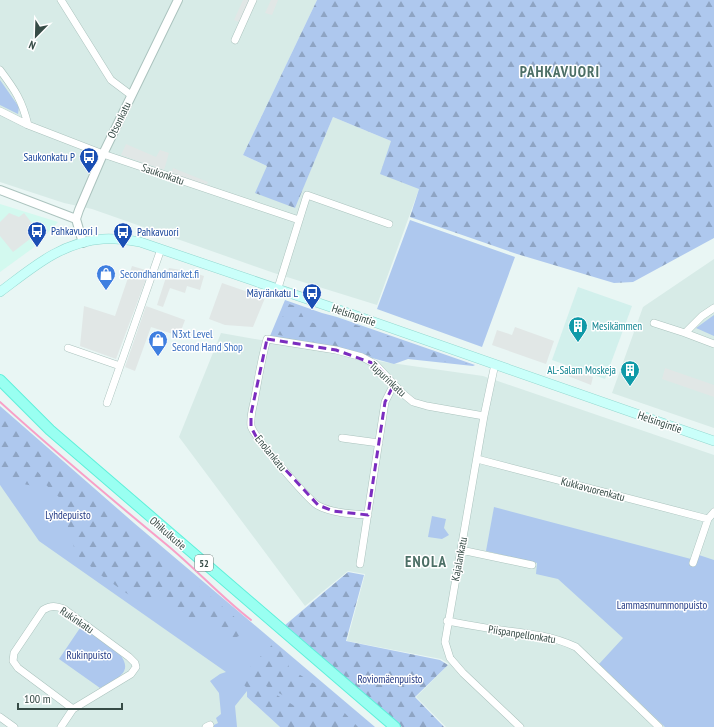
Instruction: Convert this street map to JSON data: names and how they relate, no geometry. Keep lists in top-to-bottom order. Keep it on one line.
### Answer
{"streets":{"main road":["Helsingintie","Ohikulkutie","52"],"street":["Otsonkatu","Saukonkatu","Tupurinkatu","Enolankatu","Kukkavuorenkatu","Kajalankatu","Rukinkatu","Piispanpellonkatu"]},"crossings":[["Otsonkatu","Saukonkatu"],["Helsingintie","Kajalankatu"],["Tupurinkatu","Enolankatu"],["Tupurinkatu","Kajalankatu"],["Kukkavuorenkatu","Kajalankatu"],["Kajalankatu","Piispanpellonkatu"]],"districts":["PAHKAVUORI","ENOLA"],"parks":["Lyhdepuisto","Lammasmummonpuisto","Rukinpuisto","Roviomäenpuisto"],"places":{"bus stop":["Saukonkatu P","Pahkavuori I","Pahkavuori","Mäyränkatu L"],"shop":["Secondhandmarket.fi","N3xt Level Second Hand Shop"],"building":["Mesikämmen","AL-Salam Moskeja"]},"scale_bar":"100 m","north":"bottom left"}
